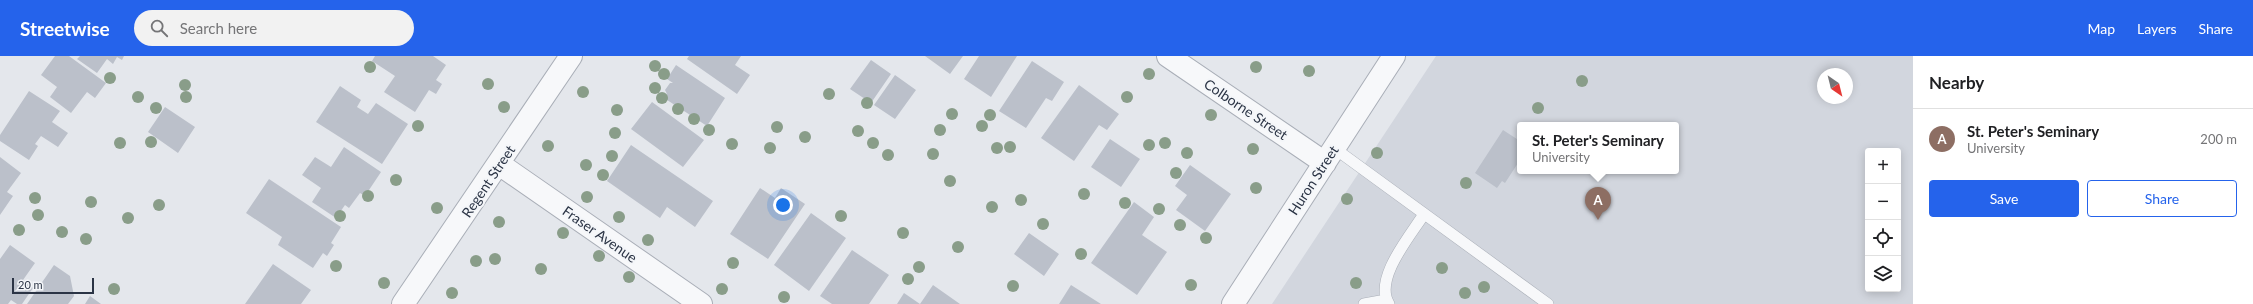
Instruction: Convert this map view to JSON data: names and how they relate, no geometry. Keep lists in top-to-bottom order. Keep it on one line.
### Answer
{"streets":{"street":["Colborne Street","Huron Street","Regent Street","Fraser Avenue"]},"crossings":[["Colborne Street","Huron Street"],["Regent Street","Fraser Avenue"]],"scale_bar":"20 m","north":"bottom right","page":{"header":"Streetwise","search":"Search here","nav":["Map","Layers","Share"],"heading":"Nearby","list":[{"mark":"A","name":"St. Peter's Seminary","note":"University","value":"200 m"}],"popup":["St. Peter's Seminary","University"],"map_buttons":["+","−"],"buttons":["Save","Share"],"pins":"A","scale":"20 m"}}
